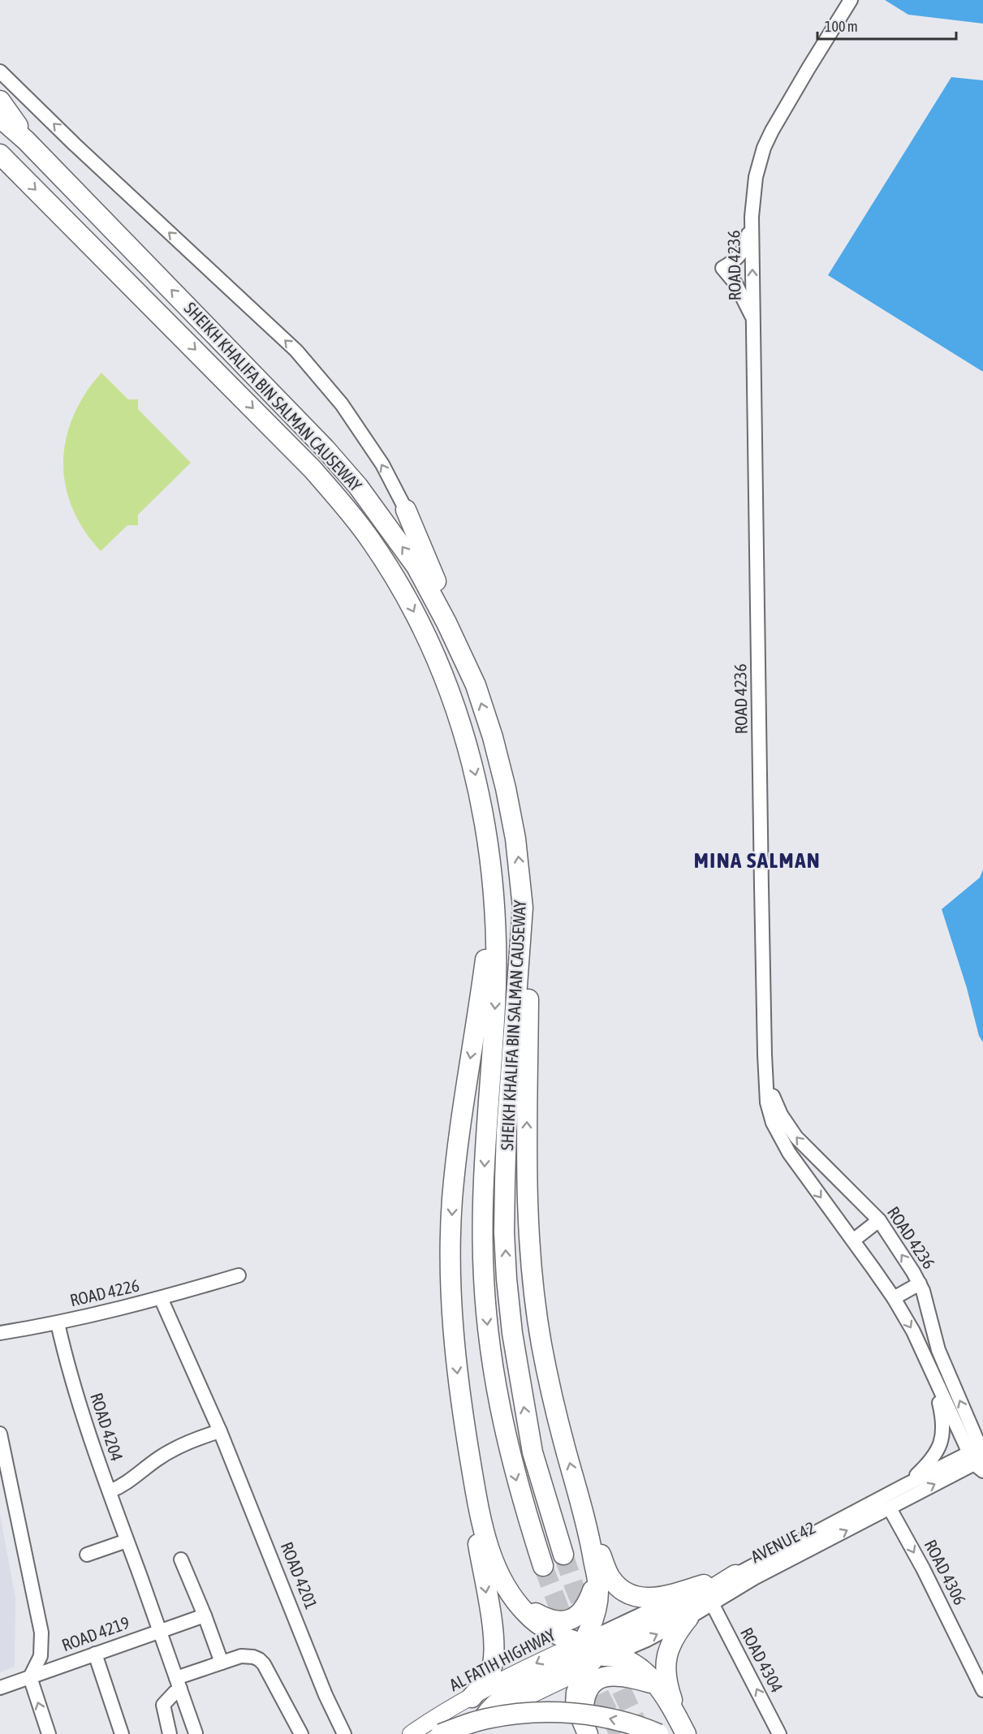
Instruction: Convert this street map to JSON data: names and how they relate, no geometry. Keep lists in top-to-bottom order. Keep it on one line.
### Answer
{"streets":{"highway":["SHEIKH KHALIFA BIN SALMAN CAUSEWAY"],"main road":["AL FATIH HIGHWAY"],"street":["ROAD 4236","ROAD 4226","ROAD 4204","AVENUE 42","ROAD 4306","ROAD 4201","ROAD 4219","ROAD 4304"]},"crossings":[["ROAD 4236","AVENUE 42"],["ROAD 4226","ROAD 4204"],["ROAD 4226","ROAD 4201"],["ROAD 4204","ROAD 4219"],["AVENUE 42","ROAD 4306"],["AVENUE 42","AL FATIH HIGHWAY"],["AVENUE 42","ROAD 4304"]],"one_way":["ROAD 4306","AL FATIH HIGHWAY","ROAD 4304"],"districts":["MINA SALMAN"],"scale_bar":"100 m"}
